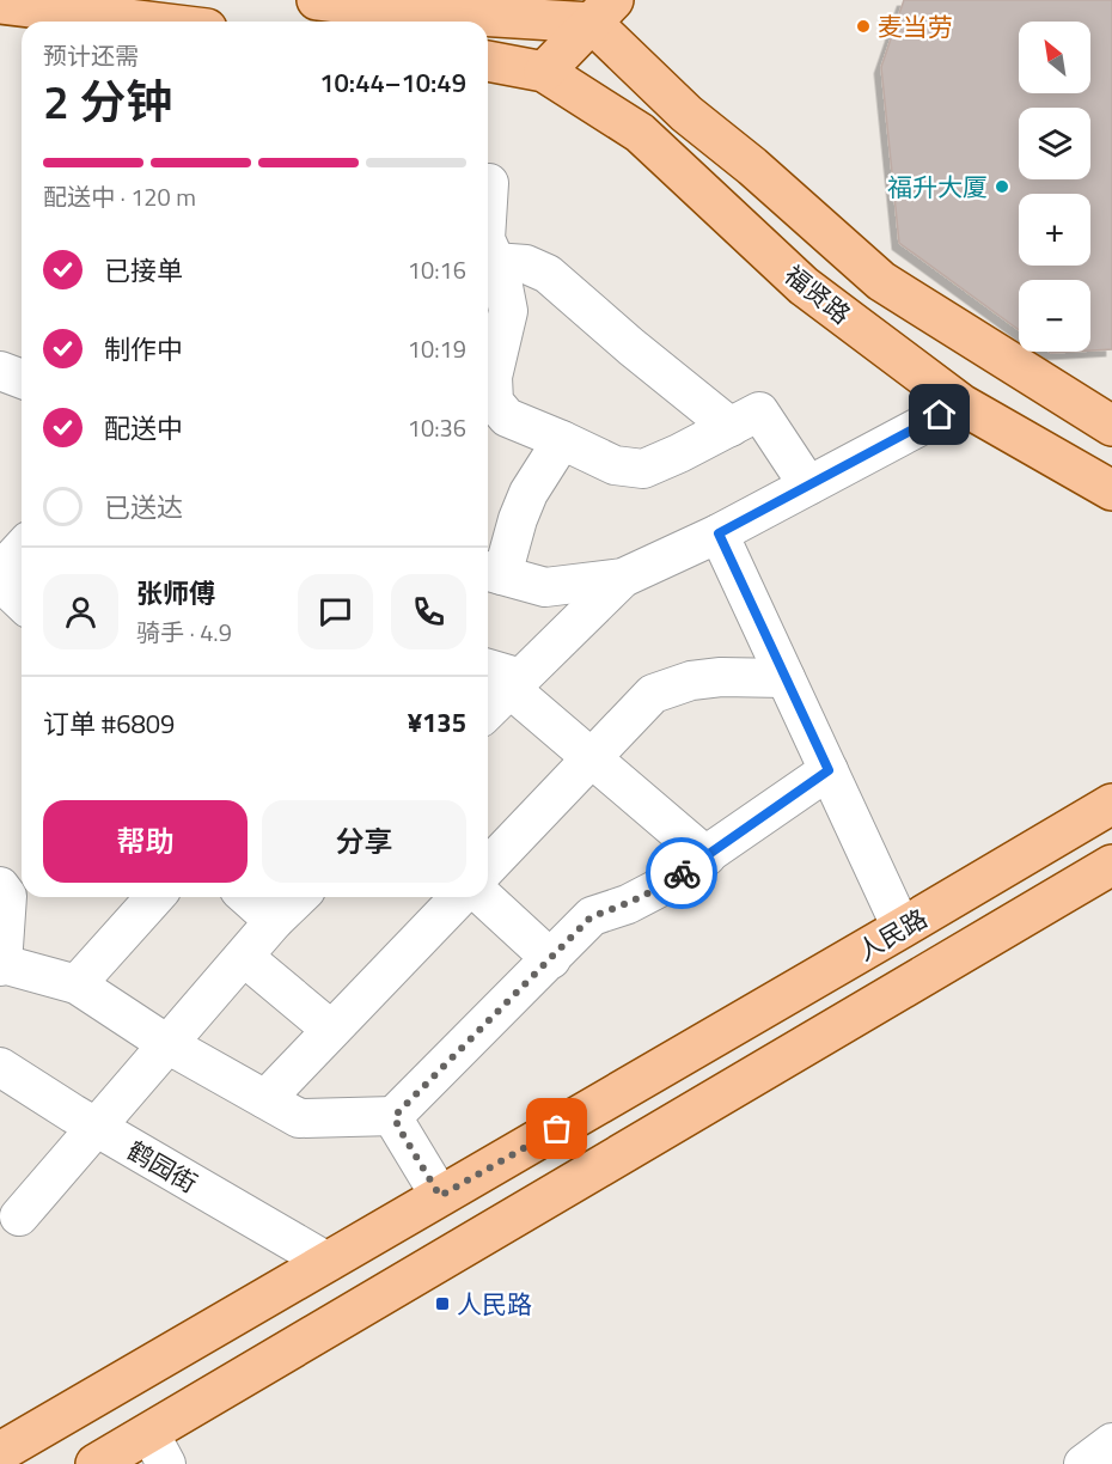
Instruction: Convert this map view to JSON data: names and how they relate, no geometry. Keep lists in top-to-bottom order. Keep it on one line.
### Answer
{"streets":{"main road":["福贤路","人民路"],"street":["鹤园街"]},"crossings":[["人民路","鹤园街"]],"places":{"other":["麦当劳","福升大厦"],"transit":["人民路"]},"north":"top left","page":{"map_buttons":["+","−"],"heading":["2 分钟","预计还需","10:44–10:49"],"panel":["张师傅","骑手 · 4.9","订单 #6809","¥135"],"bar":"配送中 · 120 m","list":[["已接单","10:16"],["制作中","10:19"],["配送中","10:36"],"已送达"],"buttons":["帮助","分享"]}}
